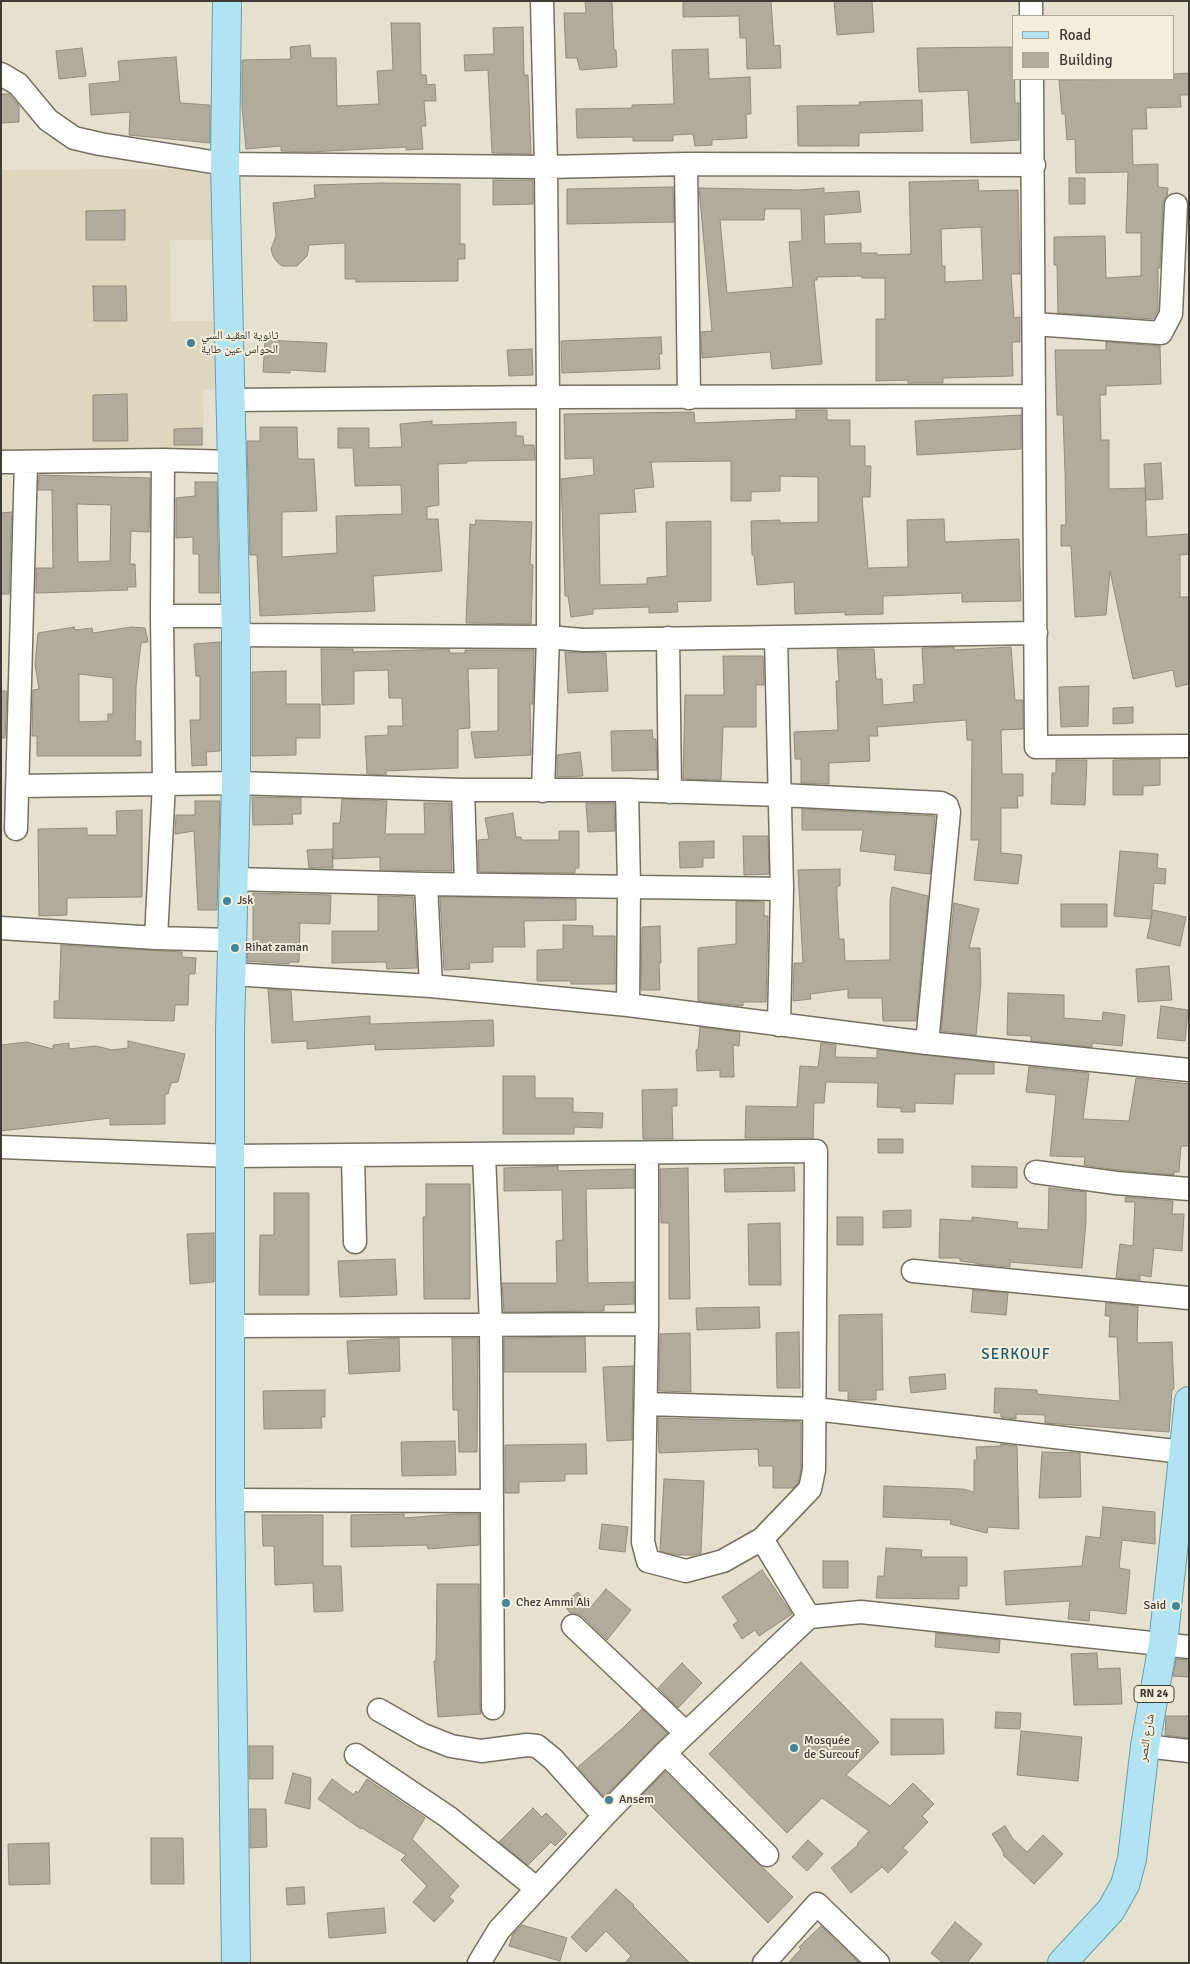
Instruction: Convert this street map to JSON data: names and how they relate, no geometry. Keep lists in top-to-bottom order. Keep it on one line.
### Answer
{"streets":{"main road":["RN 24","شارع النصر"]},"districts":["SERKOUF"],"places":["ثانوية العقيد السي الحواس عين طاية","Jsk","Rihat zaman","Chez Ammi Ali","Said","Mosquée de Surcouf","Ansem"],"legend":["Road","Building"]}
